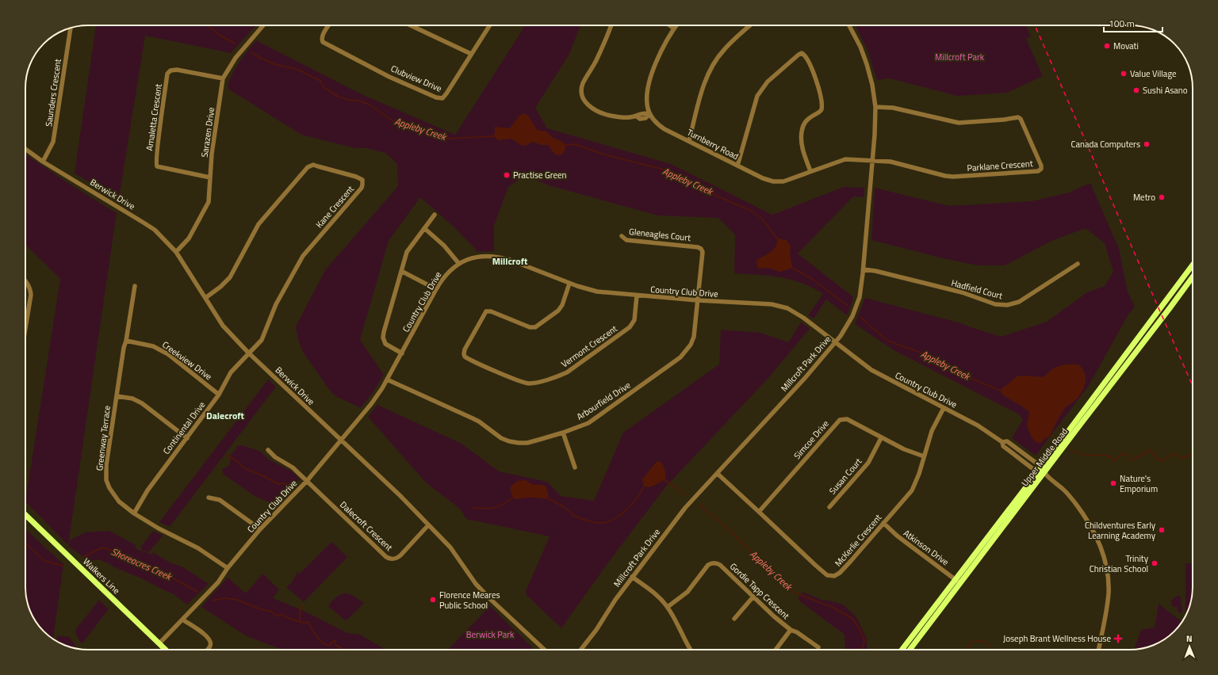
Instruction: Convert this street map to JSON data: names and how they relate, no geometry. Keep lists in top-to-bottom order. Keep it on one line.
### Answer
{"streets":{"main road":["Upper Middle Road","Walkers Line"],"street":["Clubview Drive","Saunders Crescent","Amaletta Crescent","Sarazen Drive","Turnberry Road","Parklane Crescent","Berwick Drive","Kane Crescent","Gleneagles Court","Hadfield Court","Country Club Drive","Vermont Crescent","Creekview Drive","Millcroft Park Drive","Arbourfield Drive","Continental Drive","Greenway Terrace","Simcoe Drive","Susan Court","Dalecroft Crescent","McKerlie Crescent","Atkinson Drive","Gordie Tapp Crescent"]},"crossings":[["Saunders Crescent","Berwick Drive"],["Amaletta Crescent","Sarazen Drive"],["Sarazen Drive","Berwick Drive"],["Turnberry Road","Parklane Crescent"],["Turnberry Road","Millcroft Park Drive"],["Parklane Crescent","Millcroft Park Drive"],["Berwick Drive","Kane Crescent"],["Berwick Drive","Country Club Drive"],["Berwick Drive","Continental Drive"],["Berwick Drive","Dalecroft Crescent"],["Kane Crescent","Continental Drive"],["Gleneagles Court","Country Club Drive"],["Gleneagles Court","Arbourfield Drive"],["Hadfield Court","Millcroft Park Drive"],["Country Club Drive","Vermont Crescent"],["Country Club Drive","Millcroft Park Drive"],["Country Club Drive","Arbourfield Drive"],["Country Club Drive","Greenway Terrace"],["Country Club Drive","Upper Middle Road"],["Country Club Drive","Dalecroft Crescent"],["Country Club Drive","McKerlie Crescent"],["Country Club Drive","Walkers Line"],["Creekview Drive","Continental Drive"],["Creekview Drive","Greenway Terrace"],["Millcroft Park Drive","McKerlie Crescent"],["Continental Drive","Greenway Terrace"],["Simcoe Drive","Susan Court"],["Simcoe Drive","McKerlie Crescent"],["Upper Middle Road","Atkinson Drive"],["McKerlie Crescent","Atkinson Drive"]],"districts":["Millcroft","Dalecroft"],"water":["Appleby Creek","Shoreacres Creek"],"parks":["Millcroft Park","Berwick Park"],"places":{"other":["Movati","Value Village","Sushi Asano","Canada Computers","Practise Green","Metro","Nature's Emporium","Childventures Early Learning Academy","Trinity Christian School","Florence Meares Public School"],"health":["Joseph Brant Wellness House"]},"scale_bar":"100 m","north":"top"}
